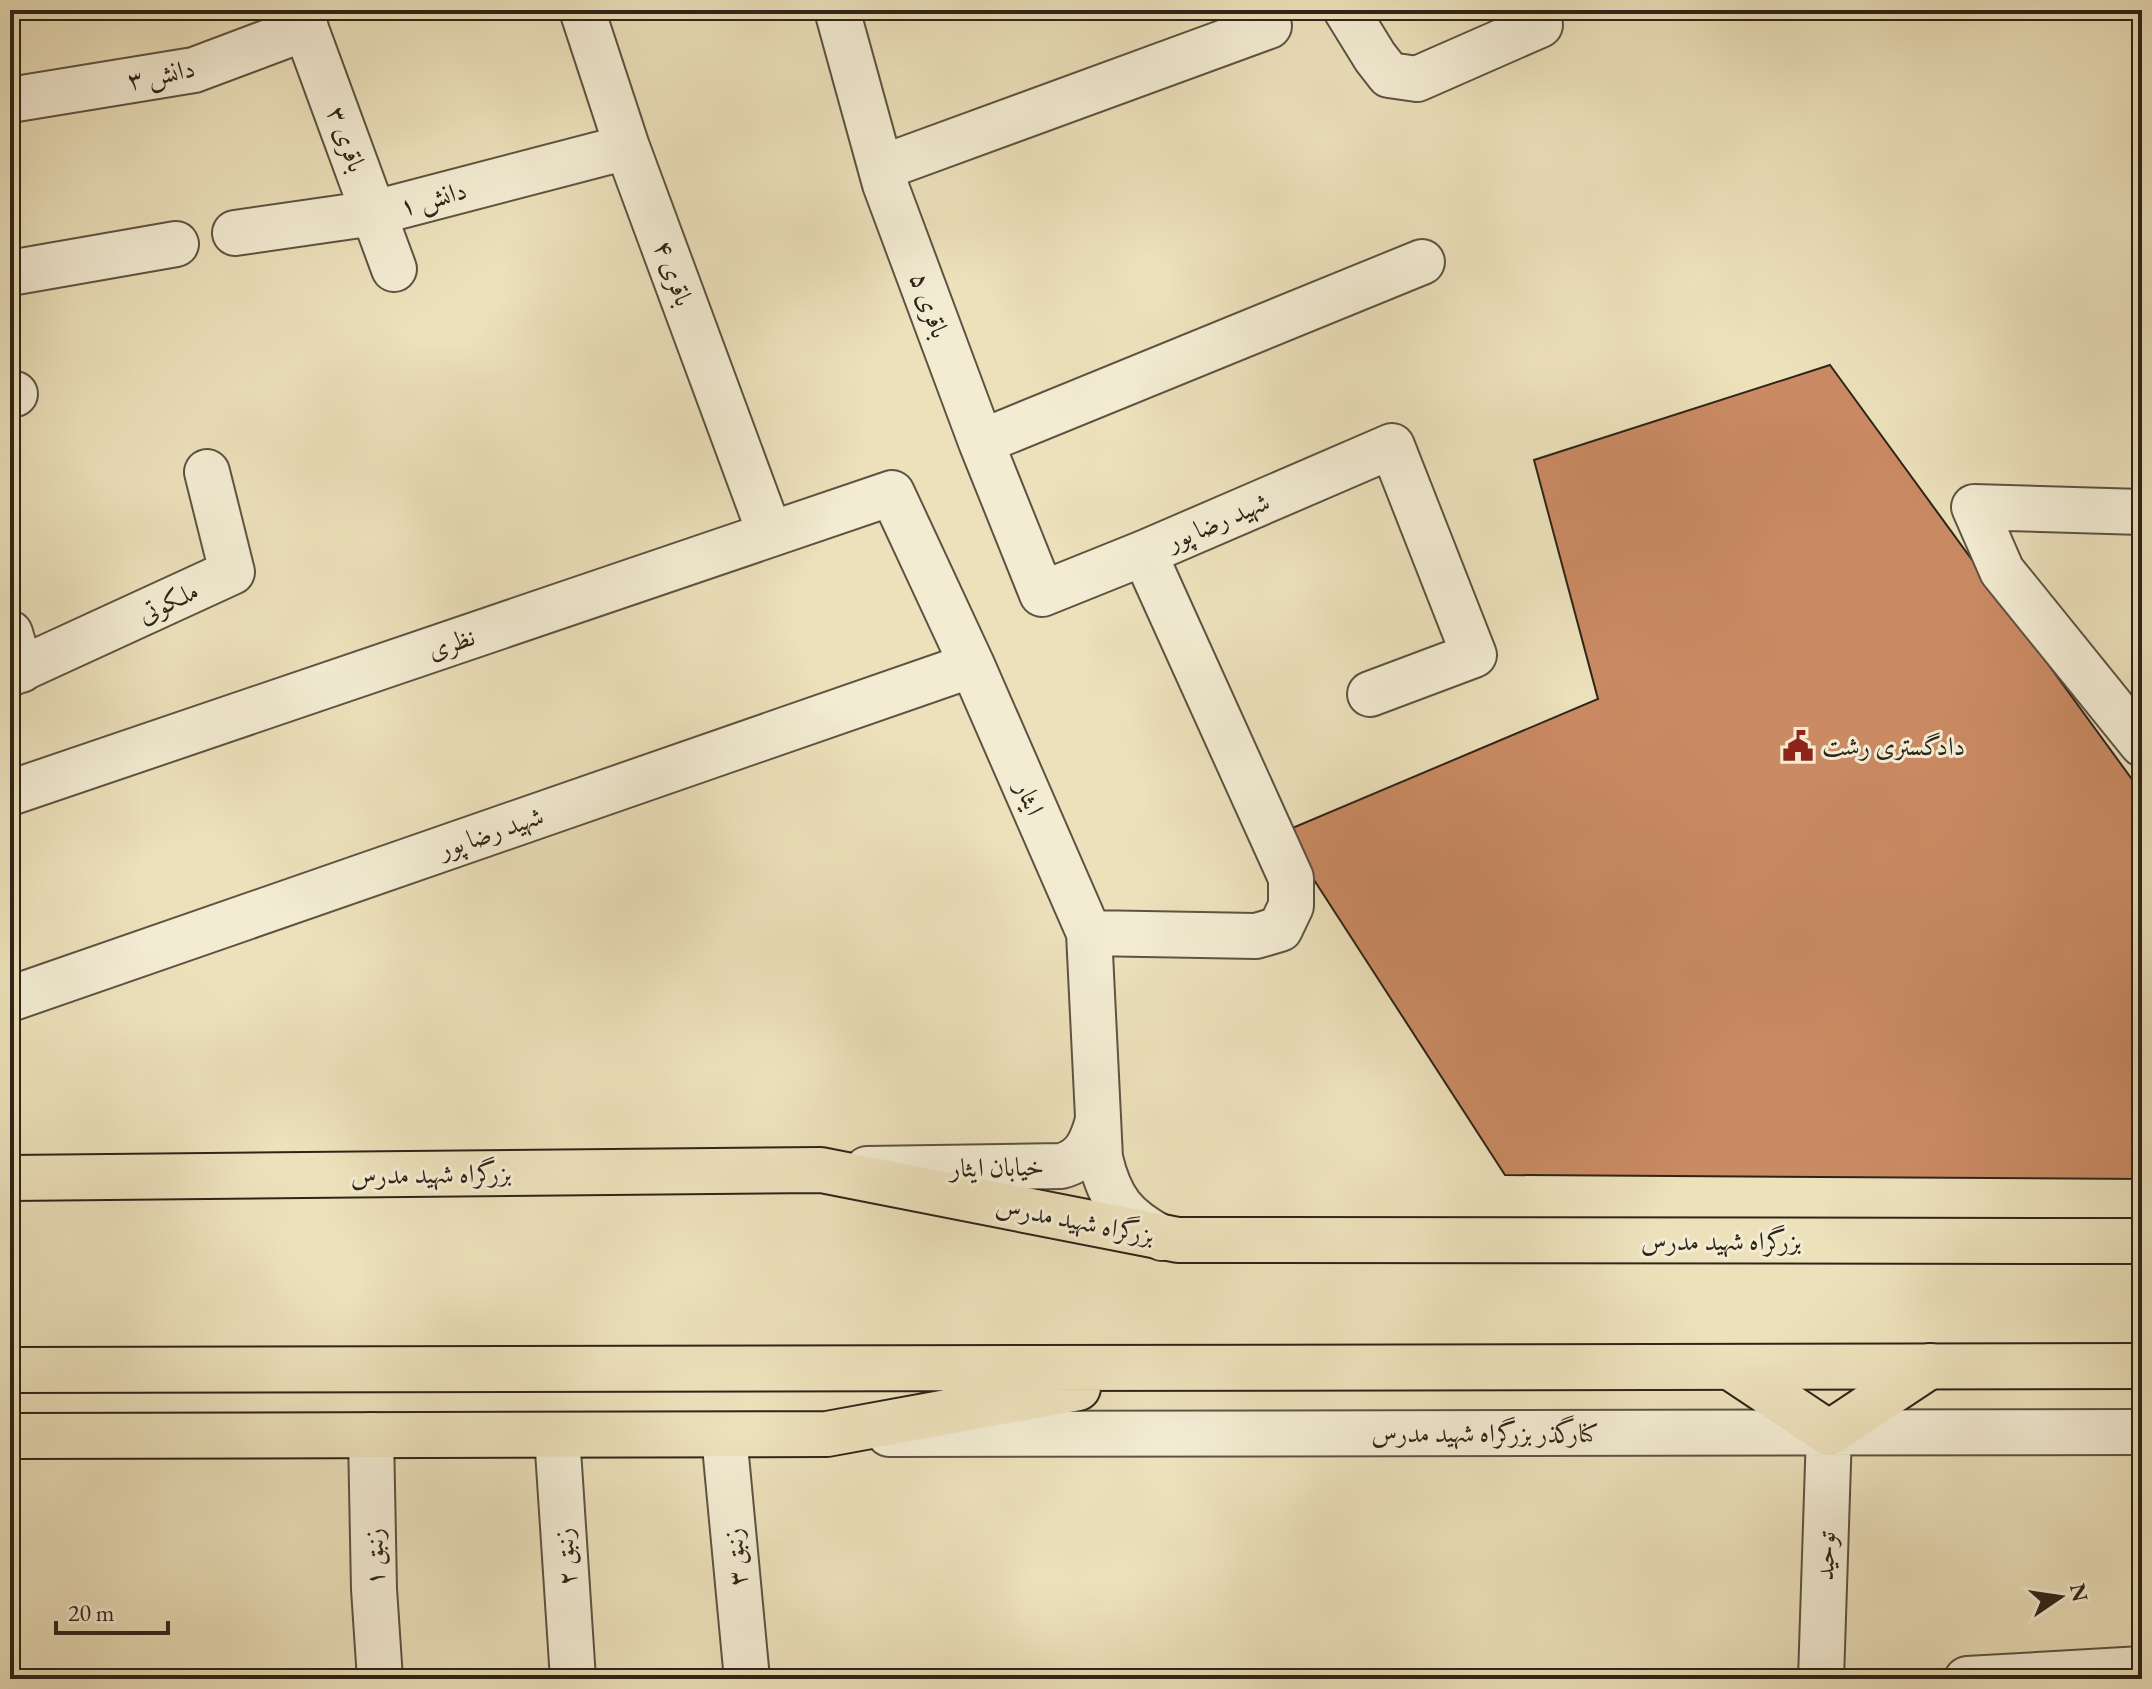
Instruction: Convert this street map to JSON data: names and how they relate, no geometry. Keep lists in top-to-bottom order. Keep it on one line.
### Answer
{"streets":{"main road":["بزرگراه شهید مدرس"],"street":["دانش ۳","باقری ۳","دانش ۱","باقری ۴","باقری ۵","شهید رضا پور","ملکوتی","نظری","ایثار","خیابان ایثار","کنارگذر بزرگراه شهید مدرس","توحید","زنبق ۱","زنبق ۲","زنبق ۳"]},"crossings":[["دانش ۳","باقری ۳"],["باقری ۳","دانش ۱"],["دانش ۱","باقری ۴"],["باقری ۴","نظری"],["باقری ۵","شهید رضا پور"],["شهید رضا پور","ایثار"],["نظری","ایثار"],["ایثار","خیابان ایثار"],["خیابان ایثار","بزرگراه شهید مدرس"],["کنارگذر بزرگراه شهید مدرس","توحید"]],"places":{"public building":["دادگستری رشت"]},"scale_bar":"20 m","north":"right"}
